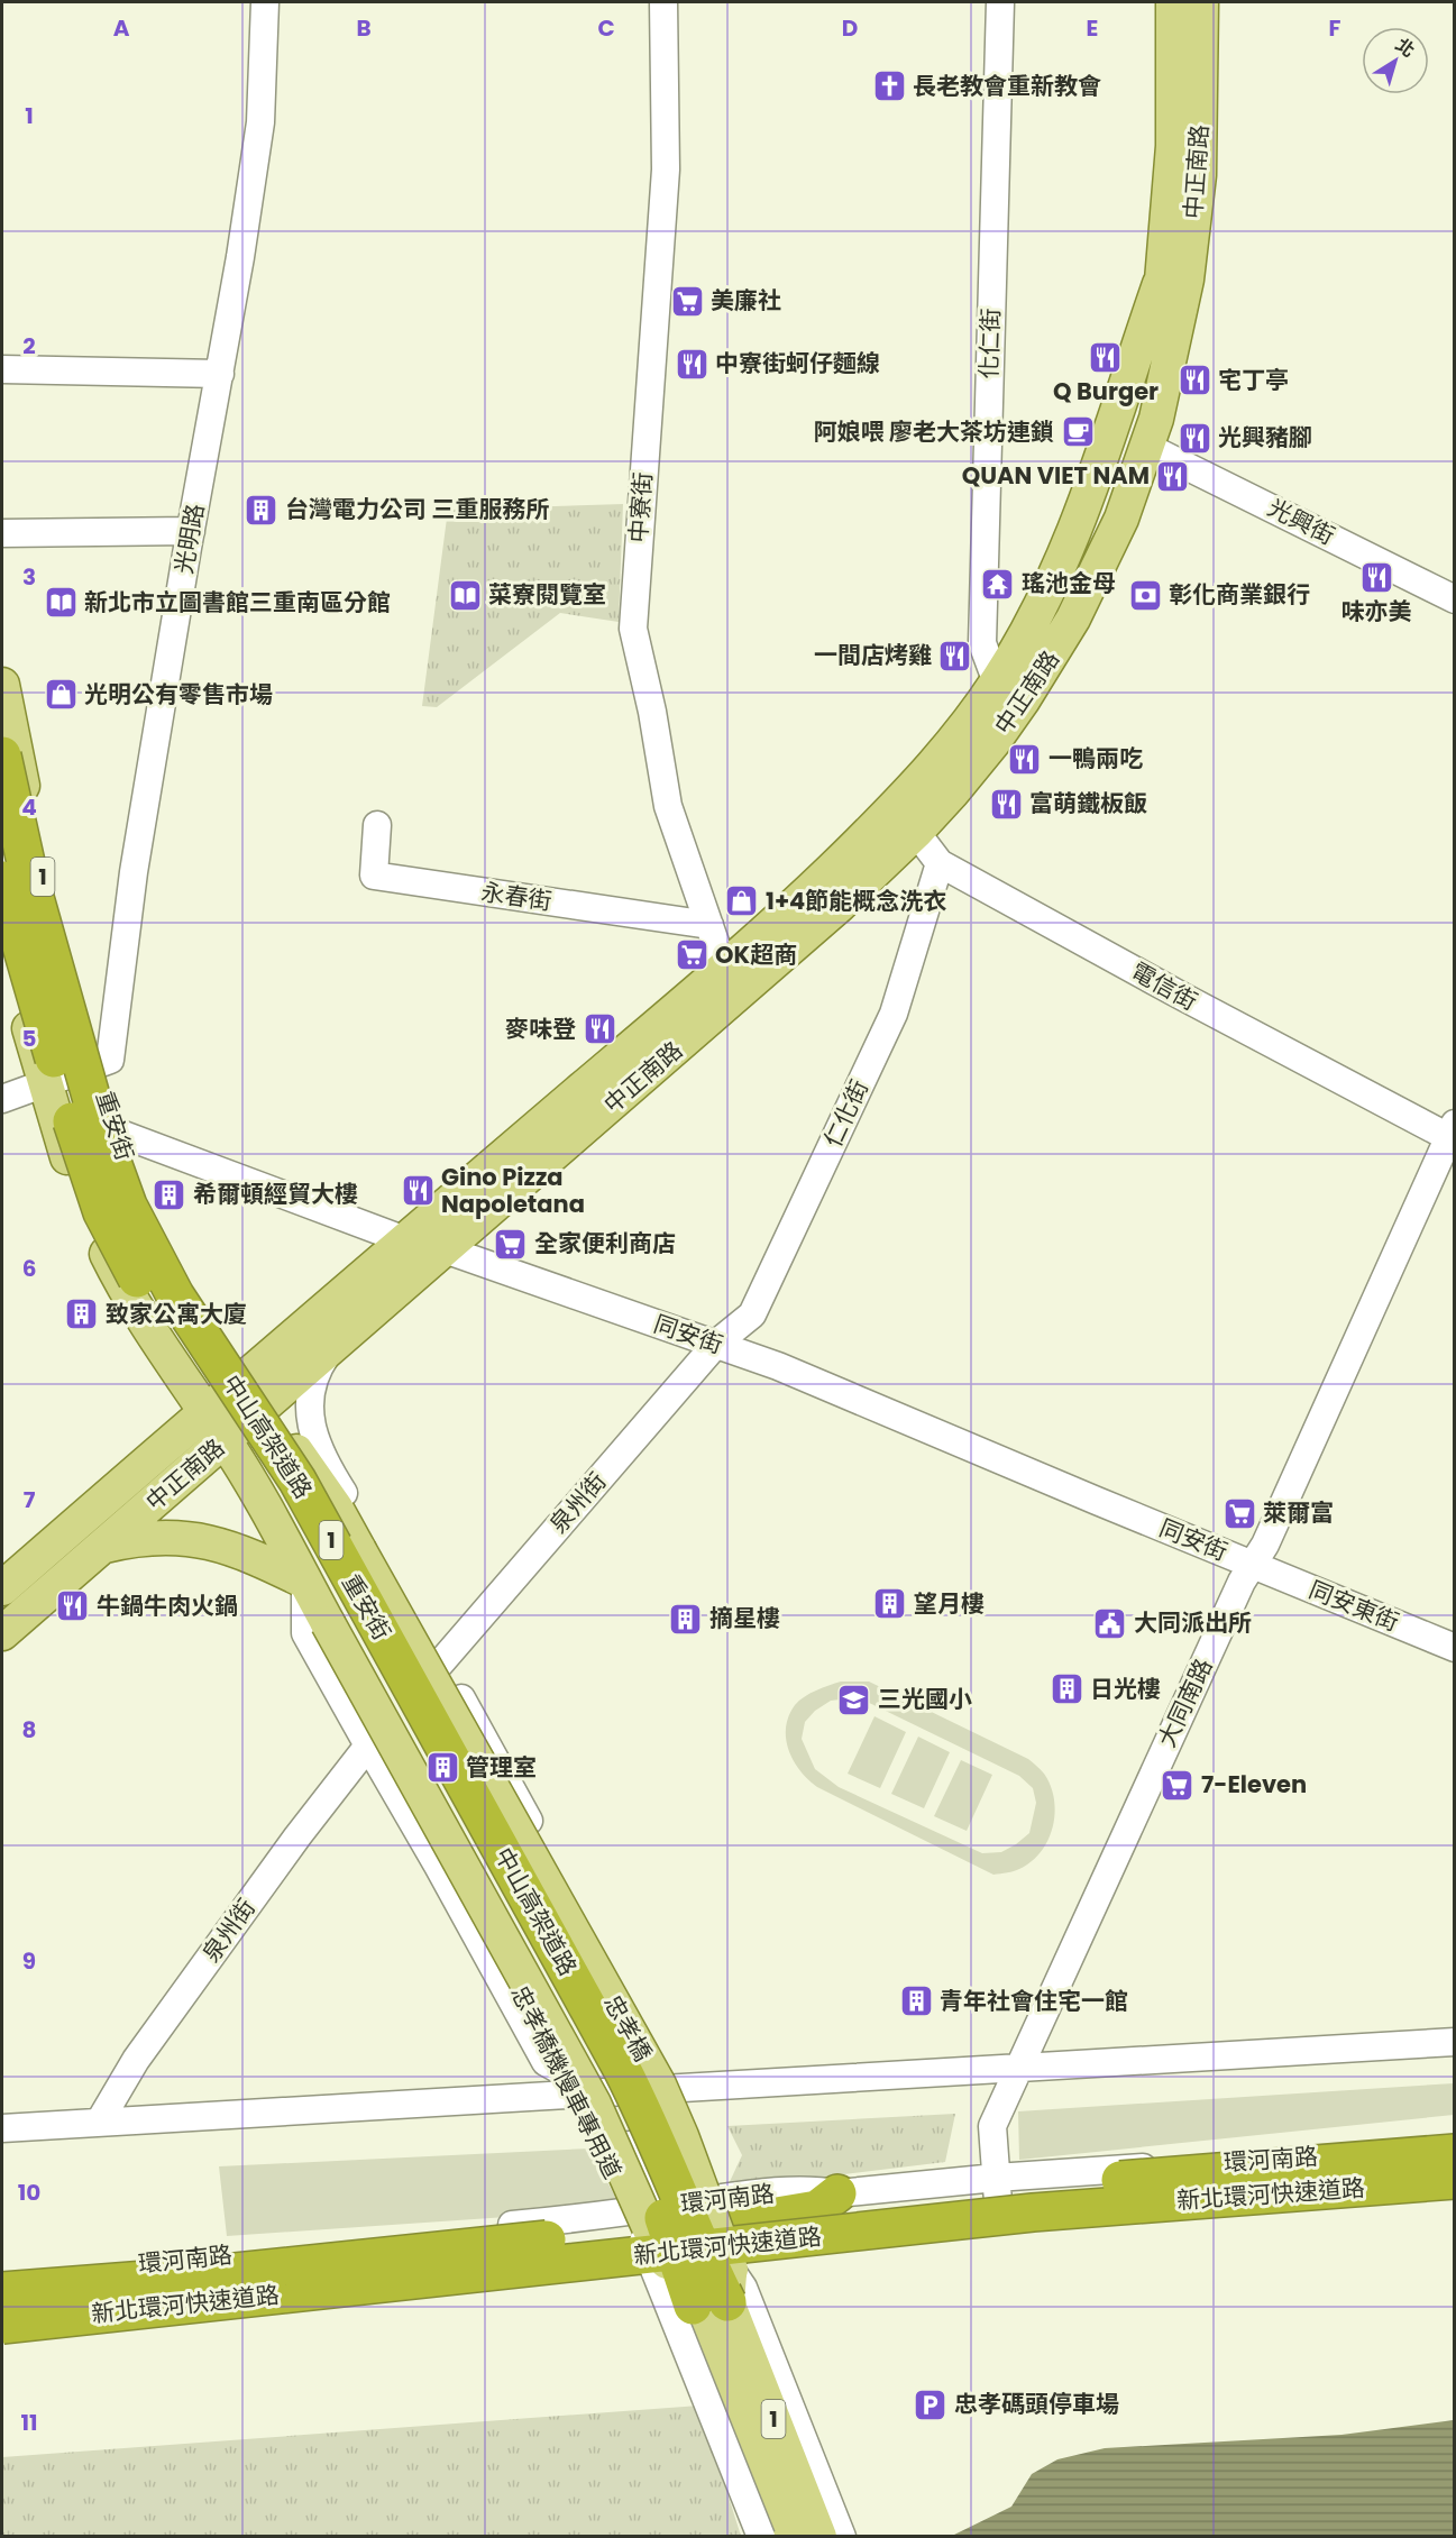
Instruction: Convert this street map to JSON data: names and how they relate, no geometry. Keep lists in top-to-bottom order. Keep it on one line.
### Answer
{"streets":{"highway":["1","中山高架道路","新北環河快速道路"],"main road":["中正南路","重安街","忠孝橋"],"street":["化仁街","中寮街","光興街","光明路","永春街","電信街","仁化街","同安街","泉州街","同安東街","大同南路","忠孝橋機慢車專用道","環河南路"]},"crossings":[["中正南路","化仁街"],["中正南路","中寮街"],["中正南路","光興街"],["中正南路","電信街"],["中正南路","重安街"],["中正南路","同安街"],["中寮街","永春街"],["光明路","重安街"],["電信街","仁化街"],["電信街","大同南路"],["仁化街","同安街"],["仁化街","泉州街"],["重安街","同安街"],["重安街","泉州街"],["重安街","忠孝橋"],["重安街","環河南路"],["同安街","泉州街"],["同安街","同安東街"],["同安街","大同南路"],["中山高架道路","忠孝橋"],["同安東街","大同南路"],["大同南路","環河南路"],["忠孝橋","忠孝橋機慢車專用道"]],"places":{"church":["長老教會重新教會"],"supermarket":["美廉社","OK超商","全家便利商店","萊爾富","7-Eleven"],"restaurant":["Q Burger","中寮街蚵仔麵線","宅丁亭","光興豬腳","QUAN VIET NAM","味亦美","一間店烤雞","一鴨兩吃","富萌鐵板飯","麥味登","Gino Pizza Napoletana","牛鍋牛肉火鍋"],"cafe":["阿娘喂 廖老大茶坊連鎖"],"building":["台灣電力公司 三重服務所","希爾頓經貿大樓","致家公寓大廈","望月樓","摘星樓","日光樓","管理室","青年社會住宅一館"],"temple":["瑤池金母"],"library":["菜寮閱覽室","新北市立圖書館三重南區分館"],"bank":["彰化商業銀行"],"shop":["光明公有零售市場","1+4節能概念洗衣"],"public building":["大同派出所"],"school or university":["三光國小"],"parking":["忠孝碼頭停車場"]},"north":"top right","grid":{"columns":["A","B","C","D","E","F"],"rows":["1","2","3","4","5","6","7","8","9","10","11"]}}
